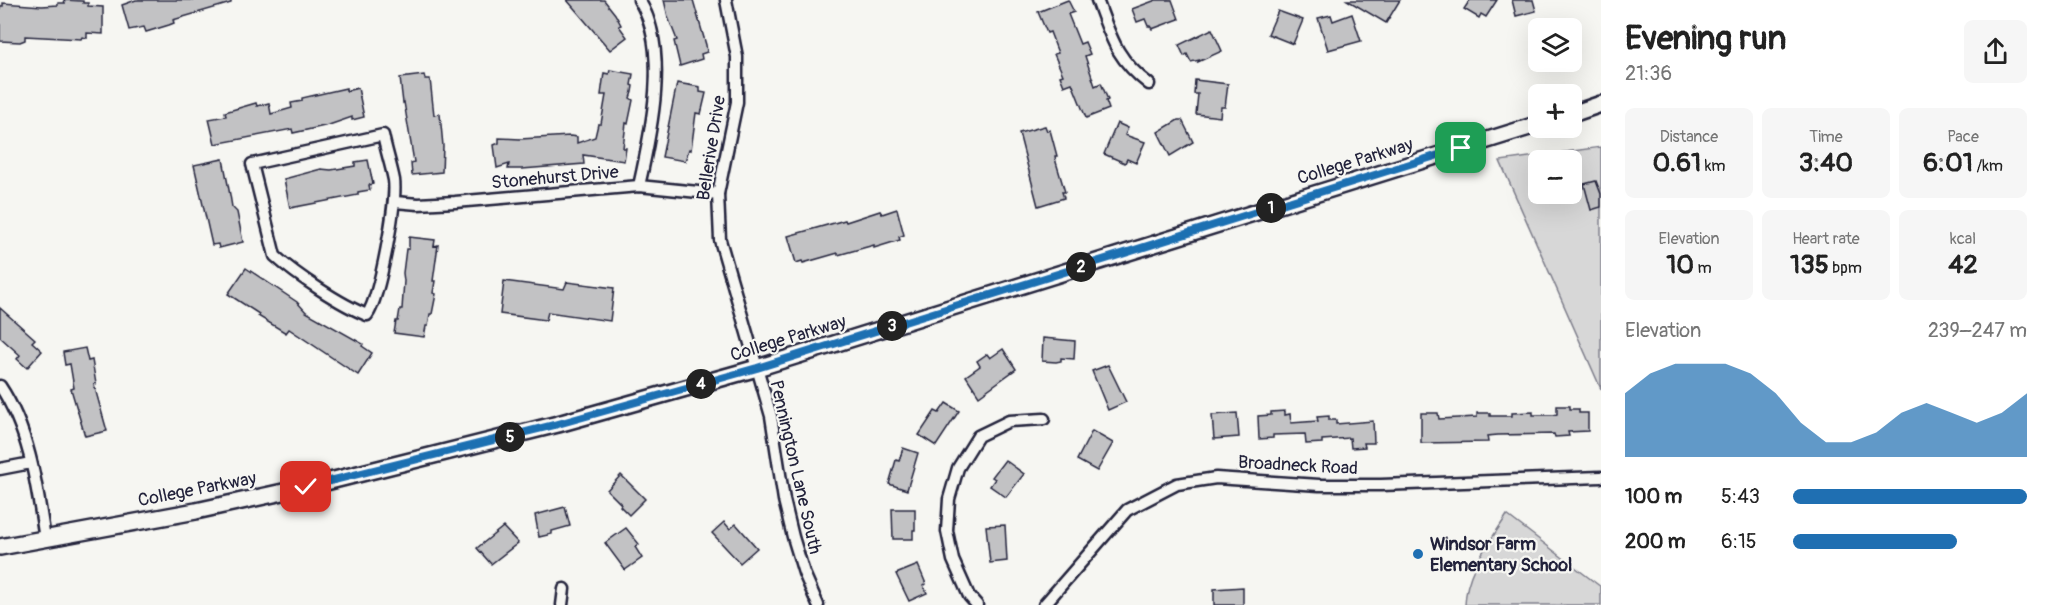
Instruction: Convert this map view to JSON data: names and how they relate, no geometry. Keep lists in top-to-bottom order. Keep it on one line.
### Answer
{"streets":{"main road":["College Parkway"],"street":["Bellerive Drive","Stonehurst Drive","Broadneck Road","Pennington Lane South"]},"crossings":[["Bellerive Drive","College Parkway"],["Bellerive Drive","Stonehurst Drive"],["Bellerive Drive","Pennington Lane South"],["College Parkway","Pennington Lane South"]],"places":["Windsor Farm Elementary School"],"page":{"heading":["Evening run","21:36"],"map_buttons":["+","−"],"stats":[["Distance","0.61 km"],["Time","3:40"],["Pace","6:01 /km"],["Elevation","10 m"],["Heart rate","135 bpm"],["kcal","42"]],"pins":["1","2","3","4","5"],"chart":["Elevation","239–247 m"],"list":[{"name":"100 m","note":"5:43"},{"name":"200 m","note":"6:15"}]}}
